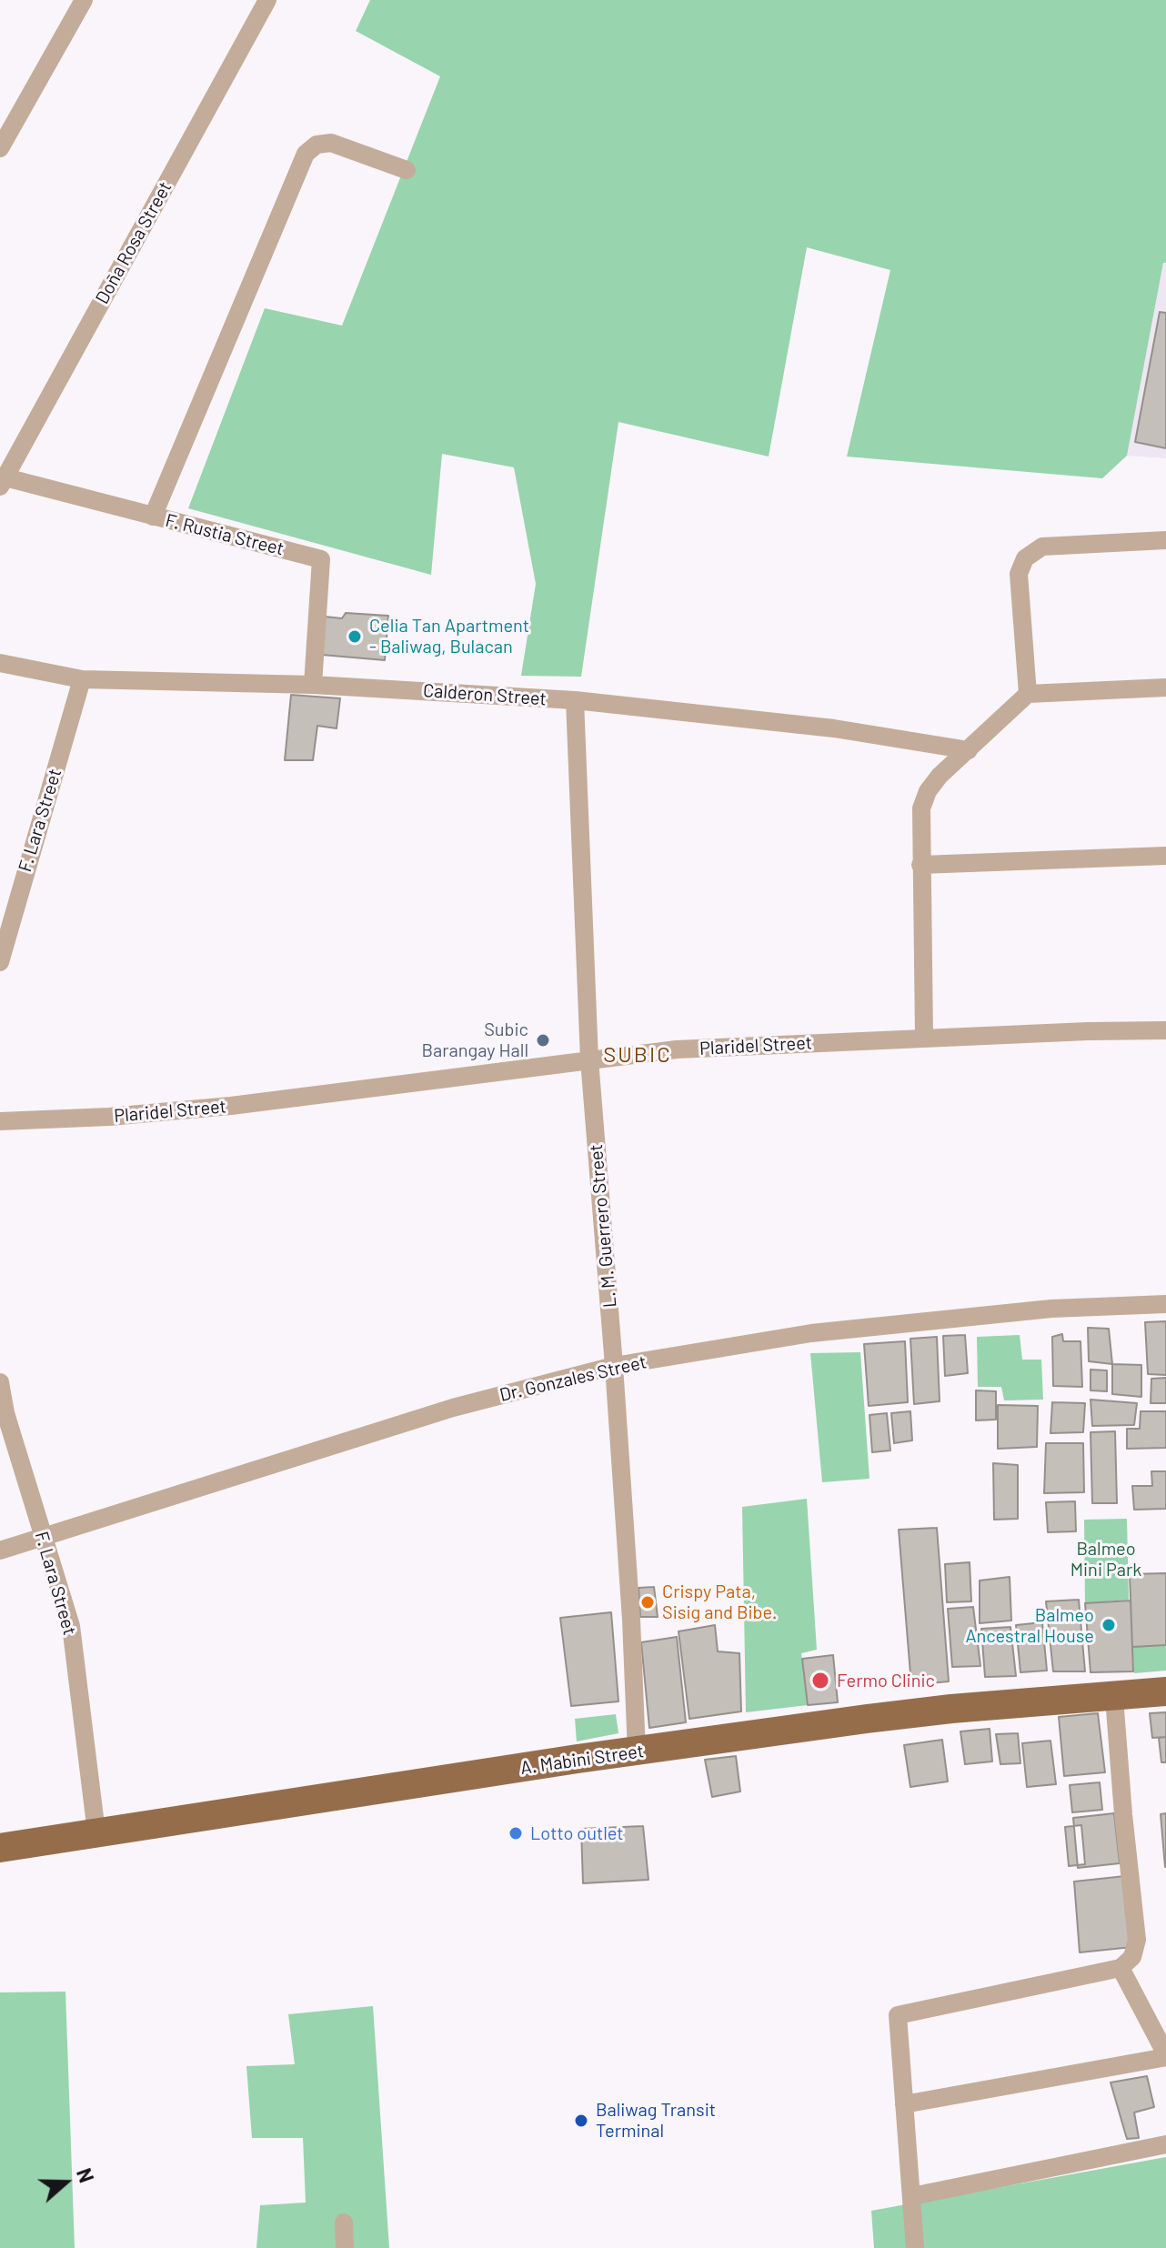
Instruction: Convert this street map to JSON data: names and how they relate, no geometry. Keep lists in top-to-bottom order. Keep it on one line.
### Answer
{"streets":{"main road":["A. Mabini Street"],"street":["Doña Rosa Street","F. Rustia Street","Calderon Street","F. Lara Street","Plaridel Street","L. M. Guerrero Street","Dr. Gonzales Street"]},"crossings":[["Doña Rosa Street","F. Rustia Street"],["F. Rustia Street","Calderon Street"],["Calderon Street","F. Lara Street"],["Calderon Street","L. M. Guerrero Street"],["F. Lara Street","Dr. Gonzales Street"],["F. Lara Street","A. Mabini Street"],["Plaridel Street","L. M. Guerrero Street"],["L. M. Guerrero Street","Dr. Gonzales Street"],["L. M. Guerrero Street","A. Mabini Street"]],"districts":["SUBIC"],"parks":["Balmeo Mini Park"],"places":["Celia Tan Apartment - Baliwag, Bulacan","Subic Barangay Hall","Crispy Pata, Sisig and Bibe.","Balmeo Ancestral House","Fermo Clinic","Lotto outlet","Baliwag Transit Terminal"],"north":"right"}
